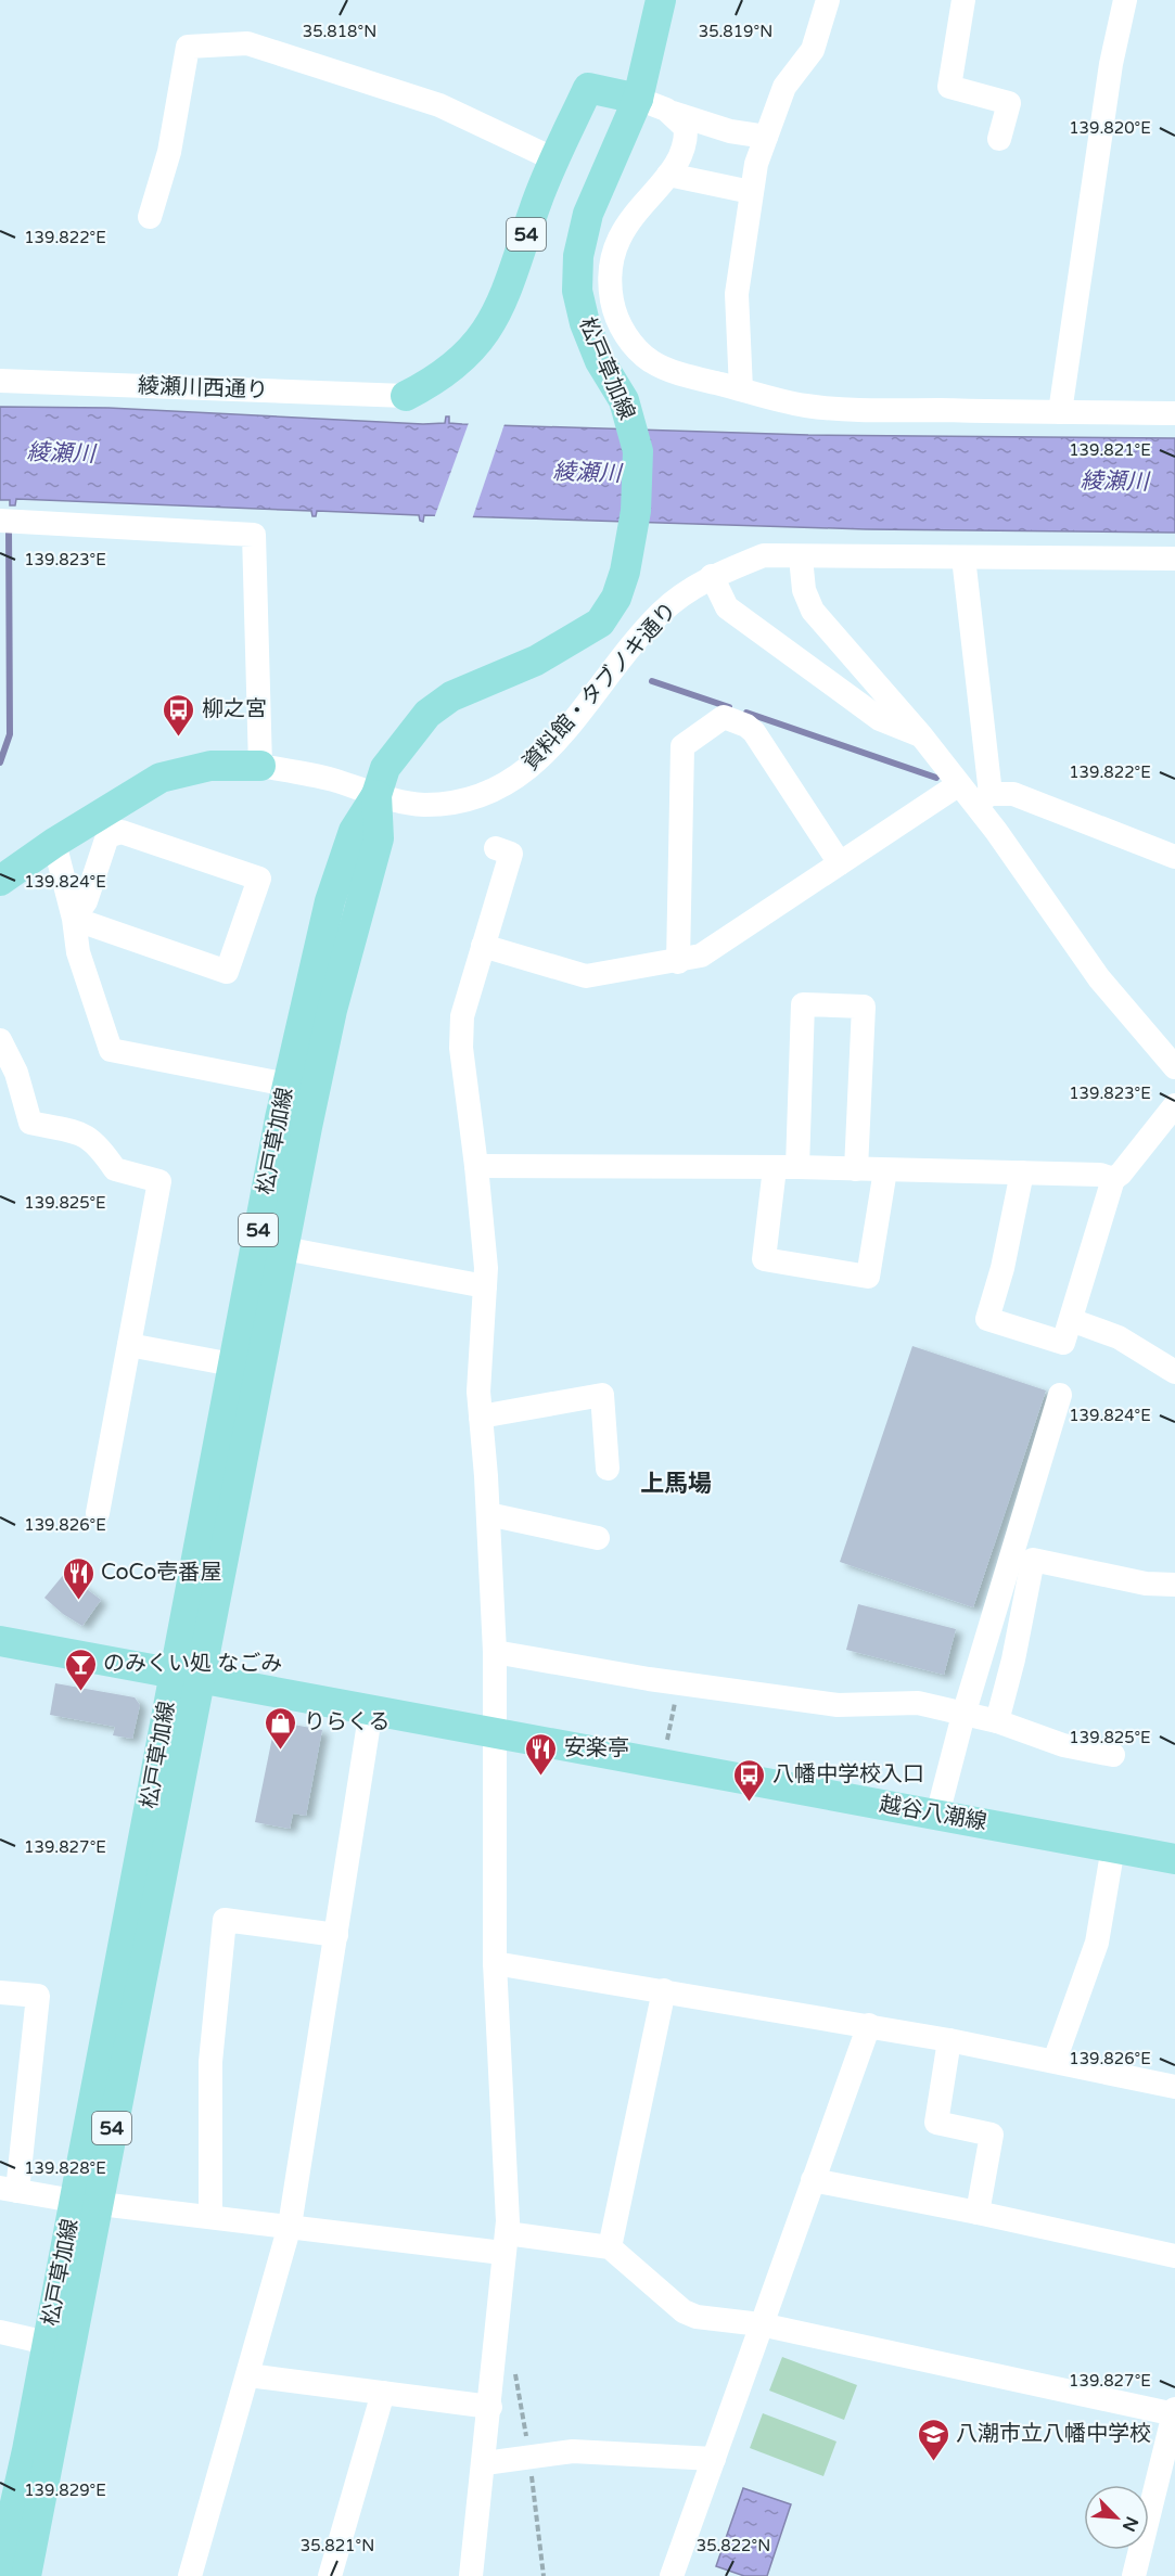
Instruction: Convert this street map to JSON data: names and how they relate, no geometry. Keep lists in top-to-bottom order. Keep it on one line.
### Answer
{"streets":{"main road":["54","松戸草加線","越谷八潮線"],"street":["綾瀬川西通り","資料館・タブノキ通り"]},"crossings":[["54","松戸草加線"],["54","綾瀬川西通り"],["松戸草加線","資料館・タブノキ通り"],["松戸草加線","越谷八潮線"]],"districts":["上馬場"],"water":["綾瀬川"],"places":{"bus stop":["柳之宮","八幡中学校入口"],"restaurant":["CoCo壱番屋","安楽亭"],"bar":["のみくい処 なごみ"],"shop":["りらくる"],"school or university":["八潮市立八幡中学校"]},"north":"bottom right","coordinates":["35.818°N","35.819°N","139.820°E","139.822°E","139.821°E","139.823°E","139.824°E","139.825°E","139.826°E","139.827°E","139.828°E","139.829°E","35.821°N","35.822°N"]}
